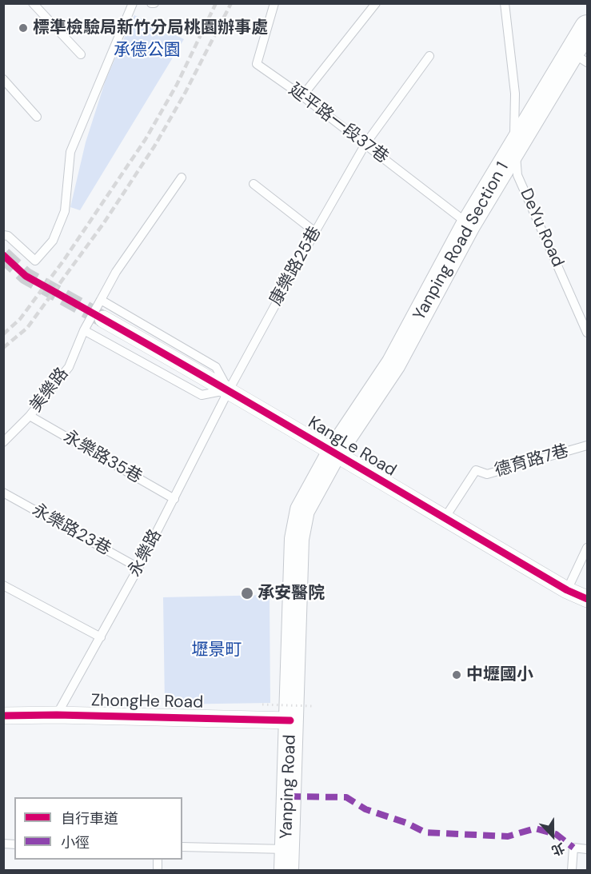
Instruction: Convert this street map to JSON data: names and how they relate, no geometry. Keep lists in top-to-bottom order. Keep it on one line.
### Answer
{"streets":{"main road":["Yanping Road Section 1","Yanping Road"],"street":["KangLe Road","ZhongHe Road"],"lane":["延平路一段37巷","DeYu Road","康樂路25巷","美樂路","永樂路35巷","德育路7巷","永樂路23巷","永樂路"]},"crossings":[["延平路一段37巷","Yanping Road Section 1"],["延平路一段37巷","康樂路25巷"],["DeYu Road","Yanping Road Section 1"],["Yanping Road Section 1","KangLe Road"],["Yanping Road Section 1","Yanping Road"],["康樂路25巷","KangLe Road"],["康樂路25巷","永樂路"],["美樂路","永樂路35巷"],["KangLe Road","德育路7巷"],["KangLe Road","永樂路"],["KangLe Road","Yanping Road"],["永樂路35巷","永樂路"],["永樂路23巷","永樂路"],["永樂路","ZhongHe Road"],["ZhongHe Road","Yanping Road"]],"parks":["承德公園","壢景町"],"places":["標準檢驗局新竹分局桃園辦事處","承安醫院","中壢國小"],"legend":["自行車道","小徑"],"north":"bottom"}
